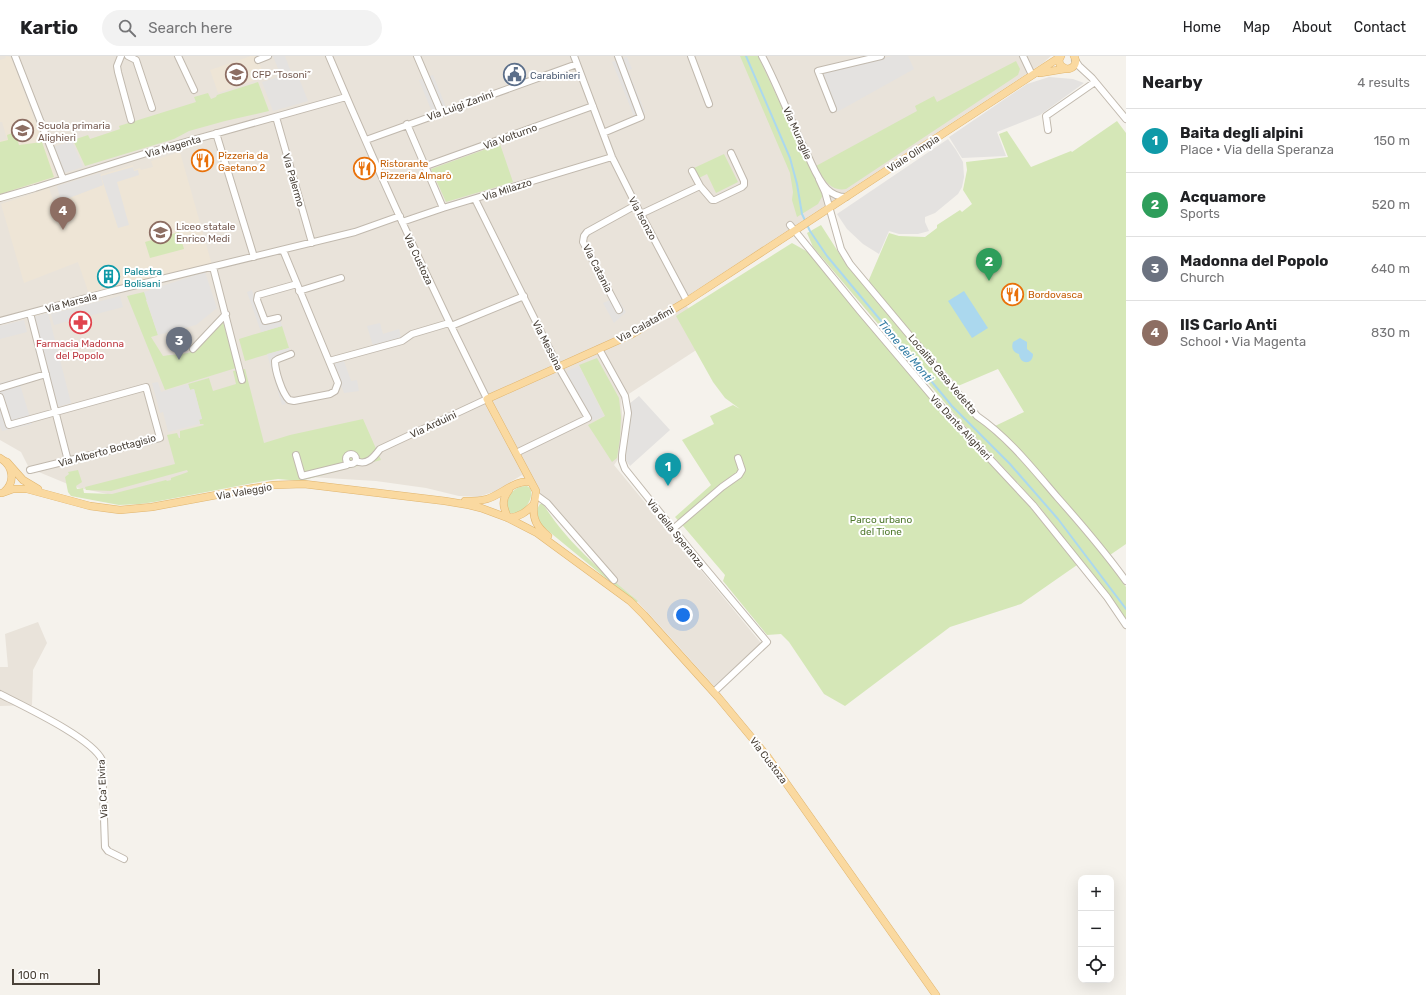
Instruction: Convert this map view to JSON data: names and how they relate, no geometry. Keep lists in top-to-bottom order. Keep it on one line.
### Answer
{"streets":{"main road":["Viale Olimpia","Via Custoza","Via Calatafimi","Via Valeggio"],"street":["Via Luigi Zanini","Via Muraglie","Via Volturno","Via Magenta","Via Palermo","Via Milazzo","Via Isonzo","Via Catania","Via Marsala","Via Messina","Località Casa Vedetta","Via Arduini","Via Dante Alighieri","Via Alberto Bottagisio","Via della Speranza","Via Ca' Elvira"]},"crossings":[["Via Luigi Zanini","Via Isonzo"],["Via Luigi Zanini","Via Custoza"],["Via Muraglie","Viale Olimpia"],["Via Muraglie","Località Casa Vedetta"],["Via Volturno","Via Isonzo"],["Via Magenta","Via Palermo"],["Via Magenta","Via Custoza"],["Viale Olimpia","Via Calatafimi"],["Viale Olimpia","Località Casa Vedetta"],["Viale Olimpia","Via Dante Alighieri"],["Via Palermo","Via Marsala"],["Via Milazzo","Via Isonzo"],["Via Milazzo","Via Custoza"],["Via Milazzo","Via Marsala"],["Via Milazzo","Via Messina"],["Via Isonzo","Via Catania"],["Via Isonzo","Via Calatafimi"],["Via Custoza","Via Marsala"],["Via Custoza","Via Calatafimi"],["Via Custoza","Via Messina"],["Via Custoza","Via Arduini"],["Via Custoza","Via Valeggio"],["Via Calatafimi","Via Messina"],["Via Calatafimi","Via Arduini"],["Via Calatafimi","Via Dante Alighieri"],["Via Calatafimi","Via della Speranza"]],"water":["Tione dei Monti"],"parks":["Parco urbano del Tione"],"places":{"school or university":["CFP “Tosoni”","Scuola primaria Alighieri","Liceo statale Enrico Medi"],"public building":["Carabinieri"],"restaurant":["Pizzeria da Gaetano 2","Ristorante Pizzeria Almarò","Bordovasca"],"building":["Palestra Bolisani"],"pharmacy":["Farmacia Madonna del Popolo"]},"scale_bar":"100 m","page":{"header":"Kartio","search":"Search here","nav":["Home","Map","About","Contact"],"heading":["Nearby","4 results"],"list":[{"mark":"1","name":"Baita degli alpini","note":"Place · Via della Speranza","value":"150 m"},{"mark":"2","name":"Acquamore","note":"Sports","value":"520 m"},{"mark":"3","name":"Madonna del Popolo","note":"Church","value":"640 m"},{"mark":"4","name":"IIS Carlo Anti","note":"School · Via Magenta","value":"830 m"}],"pins":["4","2","3","1"],"map_buttons":["+","−"],"scale":"100 m"}}
